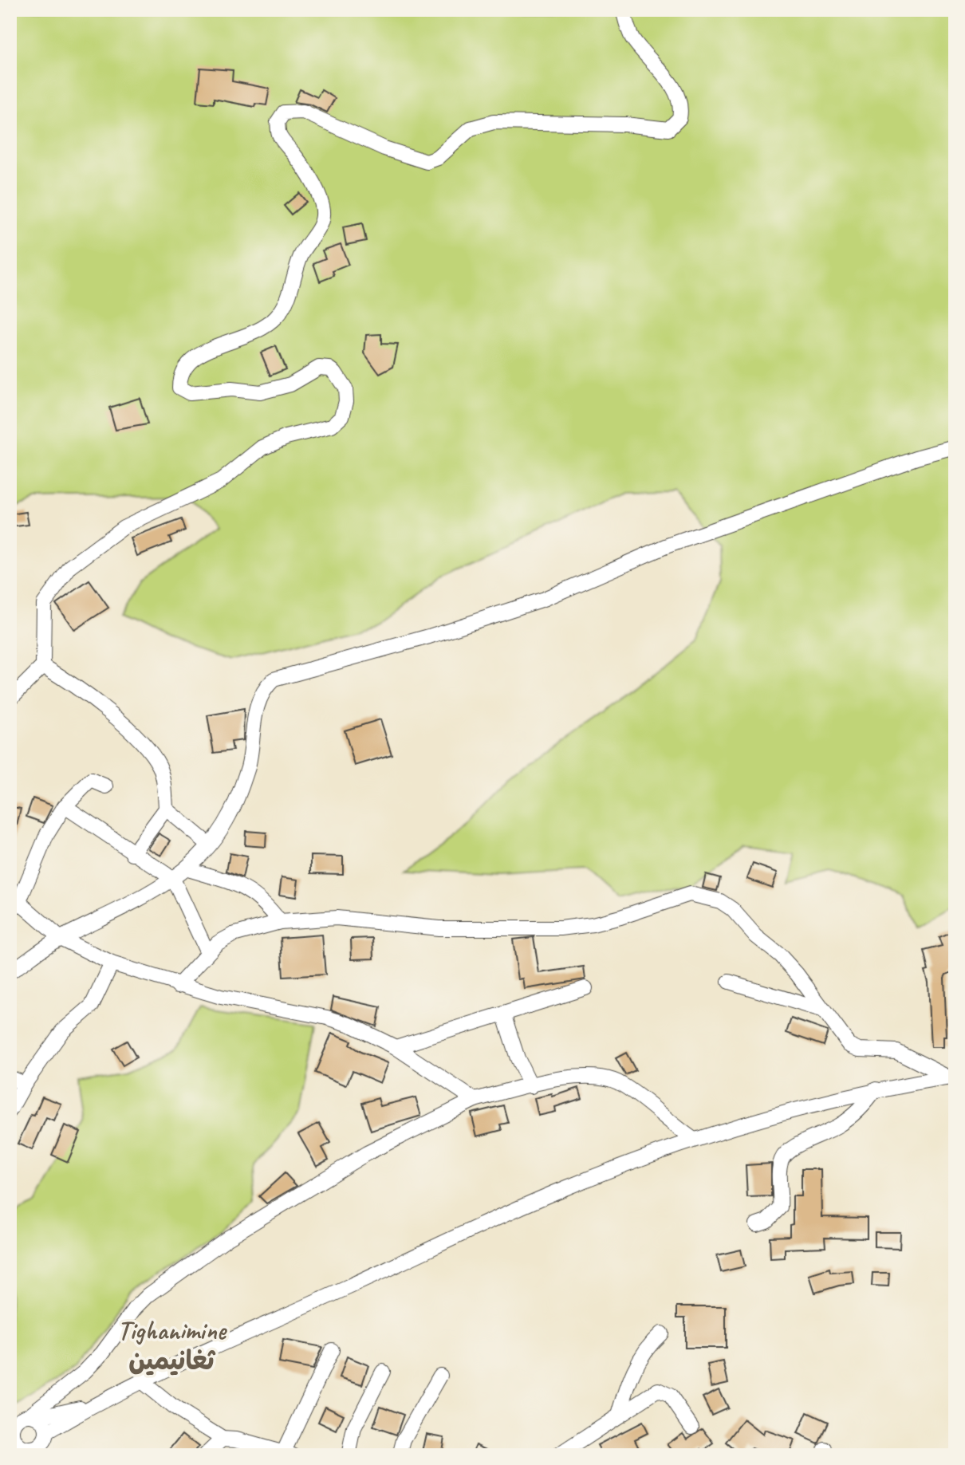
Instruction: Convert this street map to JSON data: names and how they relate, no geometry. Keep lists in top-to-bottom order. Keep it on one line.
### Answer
{"districts":["Tighanimine ثغانيمين"]}
